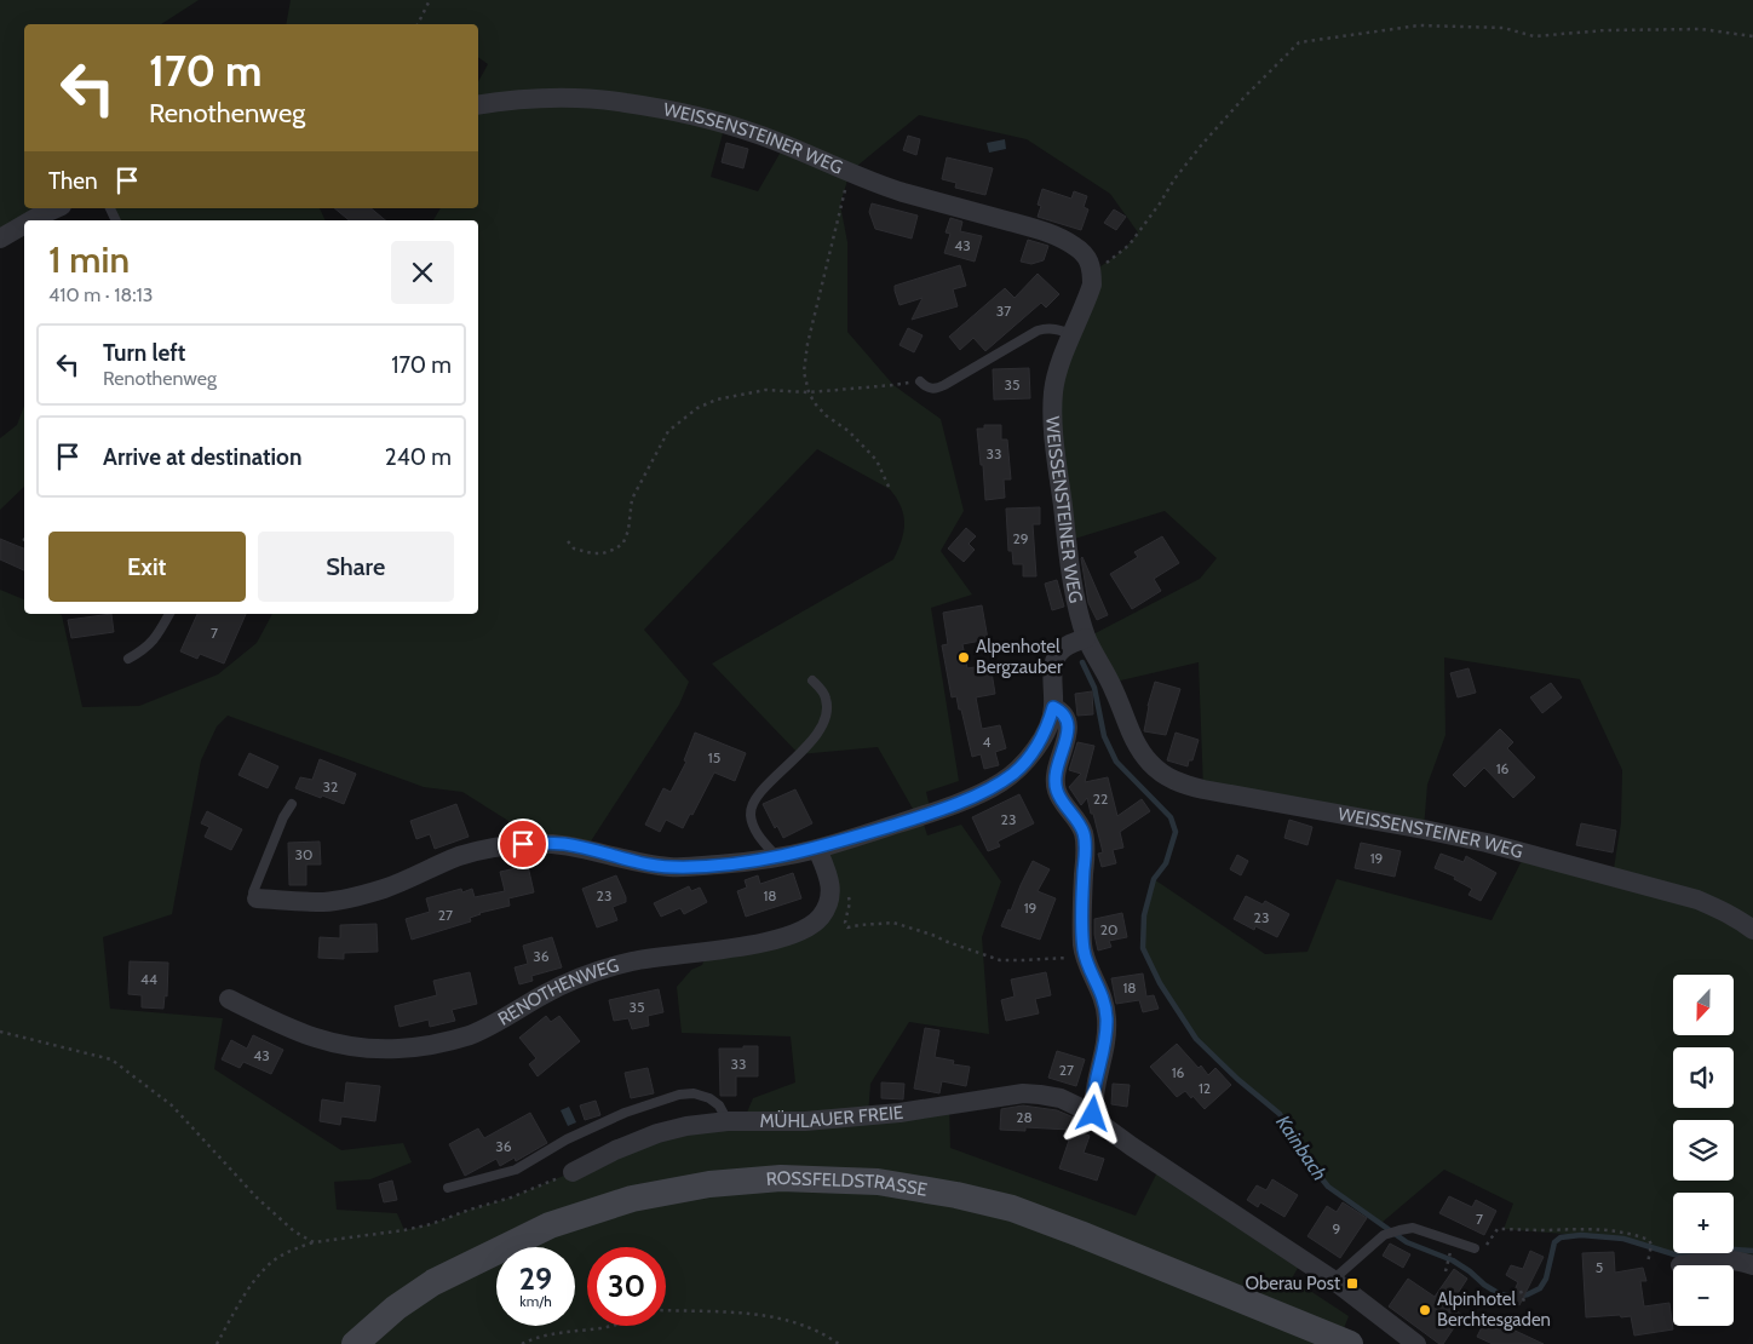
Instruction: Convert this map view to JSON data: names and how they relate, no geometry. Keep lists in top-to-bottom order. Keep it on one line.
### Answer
{"streets":{"main road":["ROSSFELDSTRASSE"],"street":["WEISSENSTEINER WEG","RENOTHENWEG","MÜHLAUER FREIE"]},"water":["Kainbach"],"places":{"other":["Alpenhotel Bergzauber","Alpinhotel Berchtesgaden"],"transit":["Oberau Post"]},"house_numbers":["43","37","35","33","29","7","4","15","16","32","22","23","30","19","23","18","19","27","23","20","36","44","18","35","43","33","27","16","12","28","36","7","9","5"],"north":"bottom","page":{"turn":["170 m","Renothenweg"],"then":"Then","heading":["1 min","410 m · 18:13"],"list":[{"name":"Turn left","note":"Renothenweg","value":"170 m"},{"name":"Arrive at destination","value":"240 m"}],"buttons":["Exit","Share"],"map_buttons":["+","−"],"speed":"29 km/h","limit":"30"}}
